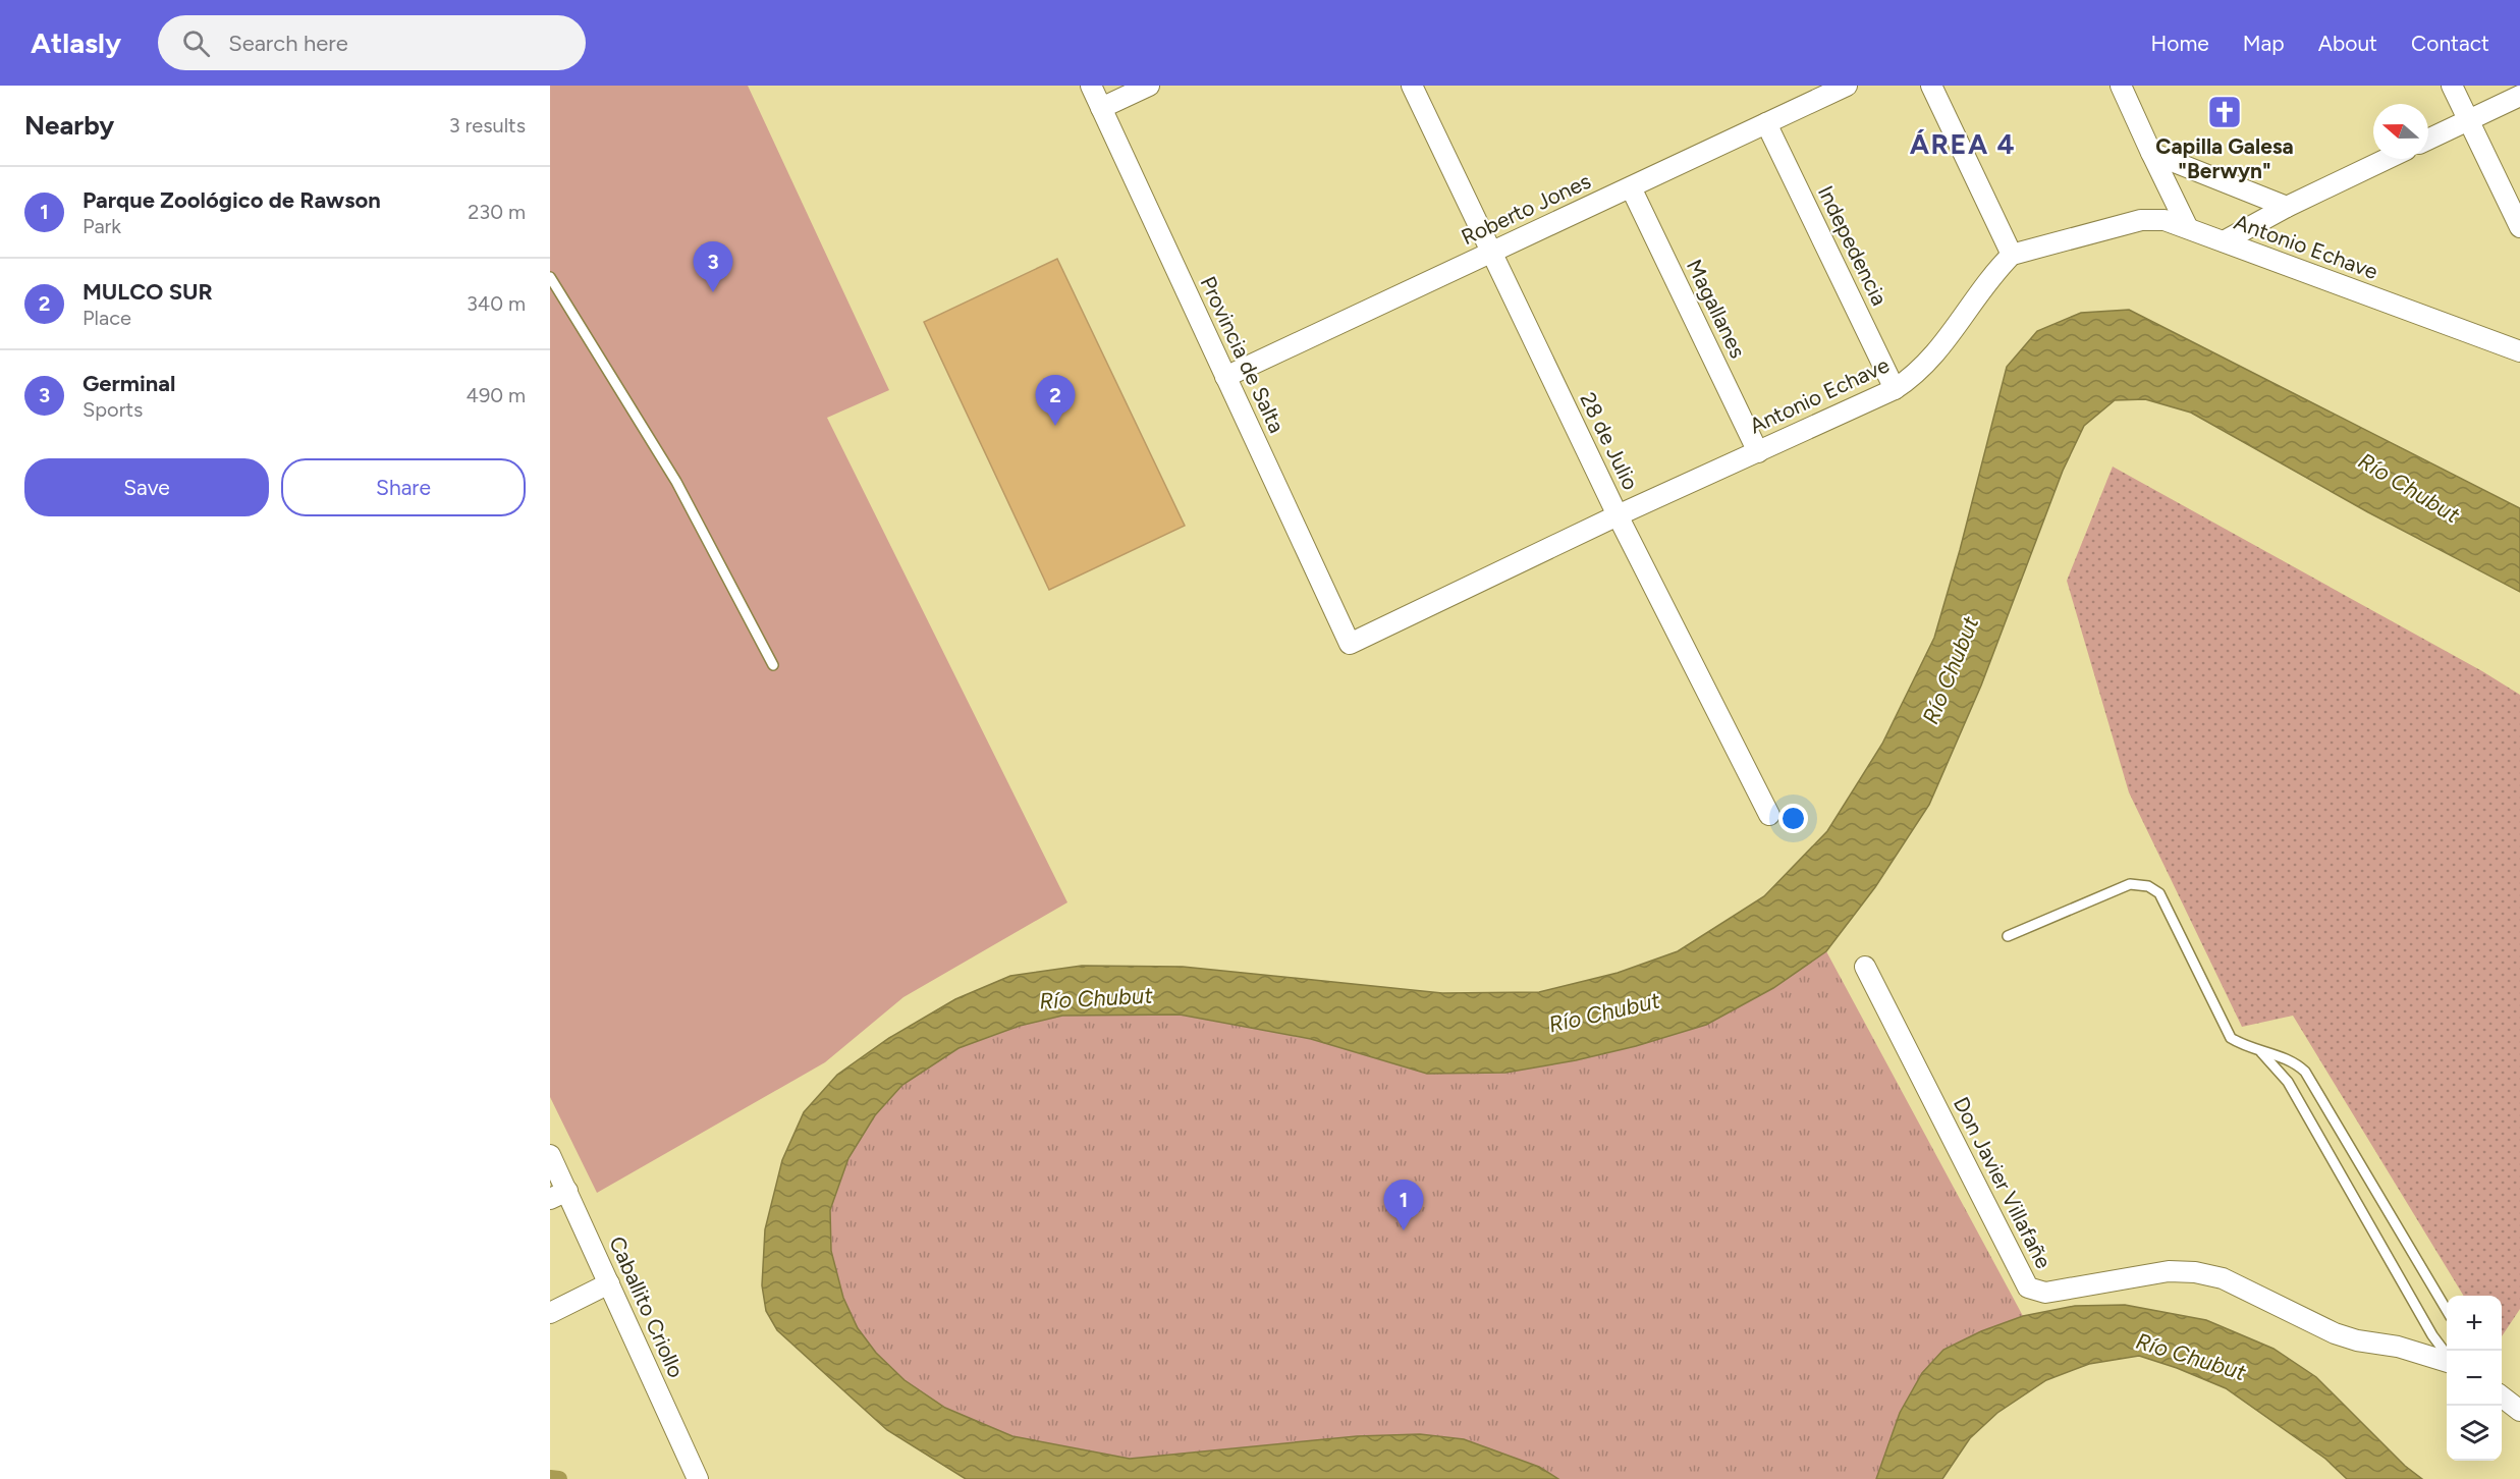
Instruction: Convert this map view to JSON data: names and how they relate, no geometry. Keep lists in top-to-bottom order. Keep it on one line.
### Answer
{"streets":{"street":["Roberto Jones","Indepedencia","Antonio Echave","Magallanes","Provincia de Salta","28 de Julio","Don Javier Villafañe","Caballito Criollo"]},"crossings":[["Roberto Jones","Indepedencia"],["Roberto Jones","Magallanes"],["Roberto Jones","Provincia de Salta"],["Roberto Jones","28 de Julio"],["Indepedencia","Antonio Echave"],["Antonio Echave","Magallanes"],["Antonio Echave","Provincia de Salta"],["Antonio Echave","28 de Julio"]],"districts":["ÁREA 4"],"water":["Río Chubut"],"places":{"church":["Capilla Galesa \"Berwyn\""]},"north":"left","page":{"header":"Atlasly","search":"Search here","nav":["Home","Map","About","Contact"],"heading":["Nearby","3 results"],"list":[{"mark":"1","name":"Parque Zoológico de Rawson","note":"Park","value":"230 m"},{"mark":"2","name":"MULCO SUR","note":"Place","value":"340 m"},{"mark":"3","name":"Germinal","note":"Sports","value":"490 m"}],"pins":["3","2","1"],"buttons":["Save","Share"],"map_buttons":["+","−"]}}
